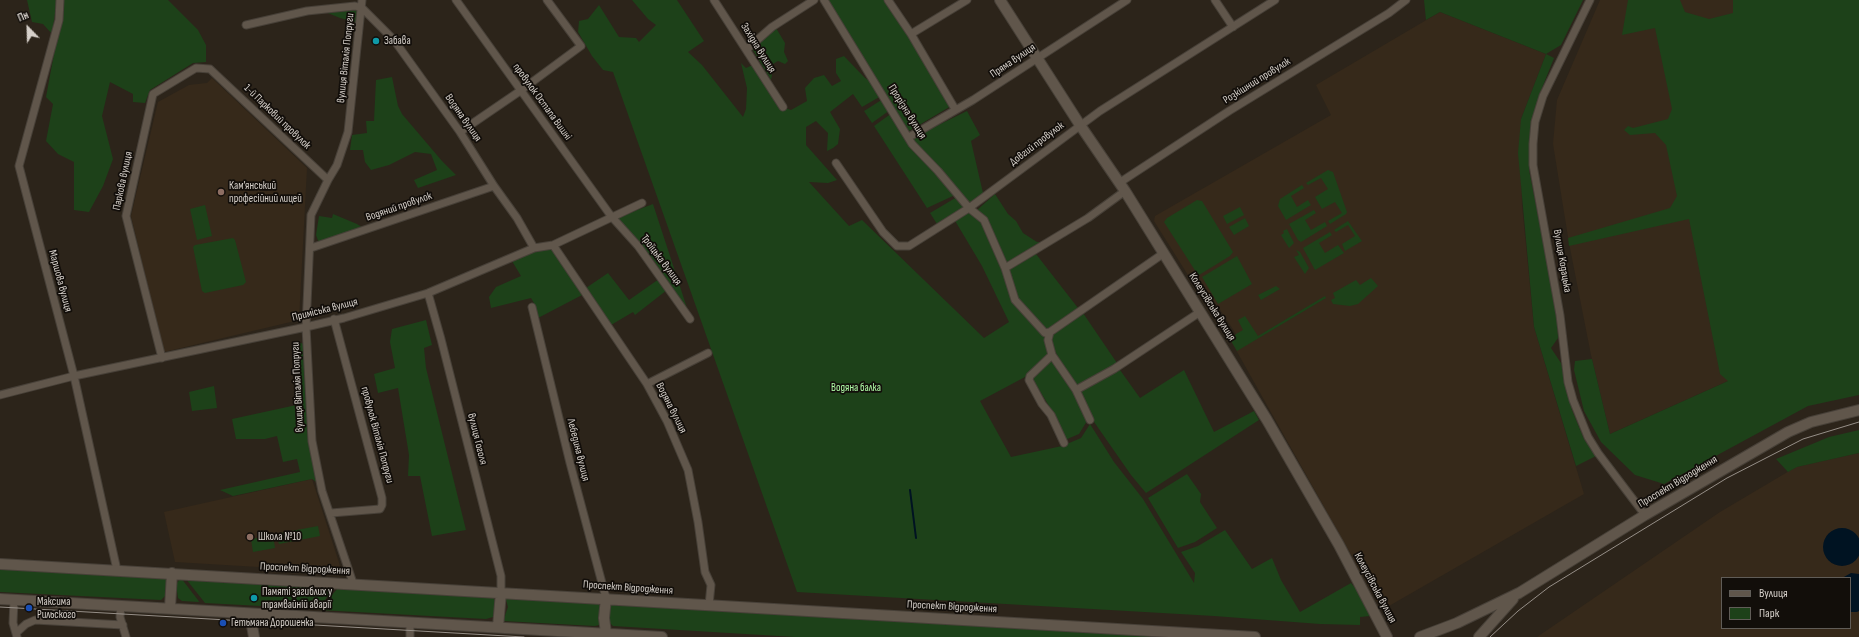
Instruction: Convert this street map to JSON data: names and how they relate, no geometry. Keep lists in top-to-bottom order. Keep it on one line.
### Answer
{"streets":{"main road":["Колеусівська вулиця","Проспект Відродження"],"street":["Західна вулиця","вулиця Віталія Попруги","Пряма вулиця","Розкішний провулок","провулок Остапа Вишні","Прорізна вулиця","1-й Парковий провулок","Водяна вулиця","Довгий провулок","Паркова вулиця","Водяний провулок","Троїцька вулиця","Вулиця Кодацька","Маршова вулиця","Приміська вулиця","провулок Віталія Попруги","вулиця Гоголя","Лебедина вулиця"]},"crossings":[["вулиця Віталія Попруги","1-й Парковий провулок"],["вулиця Віталія Попруги","Водяна вулиця"],["вулиця Віталія Попруги","Водяний провулок"],["вулиця Віталія Попруги","Приміська вулиця"],["вулиця Віталія Попруги","провулок Віталія Попруги"],["вулиця Віталія Попруги","Проспект Відродження"],["Пряма вулиця","Прорізна вулиця"],["Пряма вулиця","Колеусівська вулиця"],["Розкішний провулок","Колеусівська вулиця"],["провулок Остапа Вишні","Троїцька вулиця"],["провулок Остапа Вишні","Приміська вулиця"],["Прорізна вулиця","Довгий провулок"],["1-й Парковий провулок","Паркова вулиця"],["Водяна вулиця","Водяний провулок"],["Водяна вулиця","Приміська вулиця"],["Водяна вулиця","Проспект Відродження"],["Довгий провулок","Колеусівська вулиця"],["Паркова вулиця","Приміська вулиця"],["Троїцька вулиця","Приміська вулиця"],["Вулиця Кодацька","Проспект Відродження"],["Маршова вулиця","Приміська вулиця"],["Маршова вулиця","Проспект Відродження"],["Приміська вулиця","провулок Віталія Попруги"],["Приміська вулиця","вулиця Гоголя"],["вулиця Гоголя","Проспект Відродження"],["Лебедина вулиця","Проспект Відродження"]],"parks":["Водяна балка"],"places":["Забава","Кам’янський професійний лицей","Школа №10","Памяті загиблих у трамвайній аварії","Максима Рильского","Гетьмана Дорошенка"],"legend":["Вулиця","Парк"],"north":"top left"}
